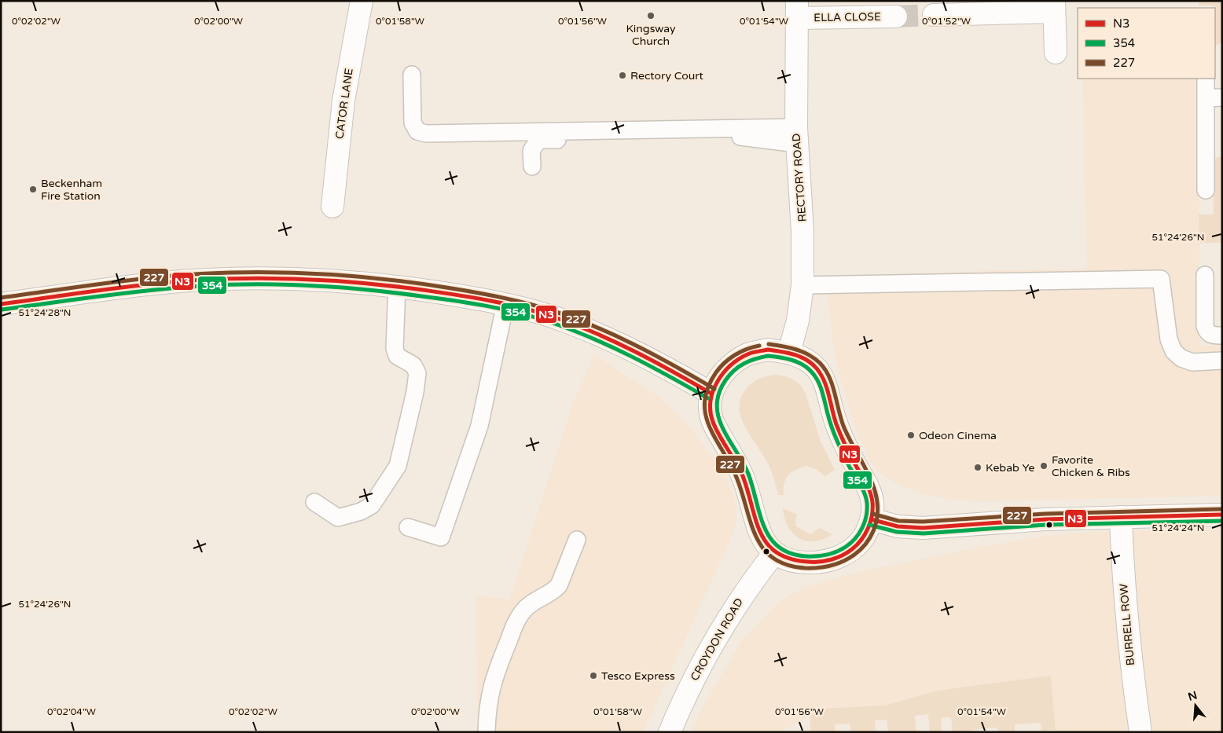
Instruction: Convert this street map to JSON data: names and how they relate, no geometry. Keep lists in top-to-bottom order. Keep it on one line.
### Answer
{"streets":{"main road":["ELLA CLOSE","CATOR LANE","RECTORY ROAD","BURRELL ROW","CROYDON ROAD"]},"crossings":[["ELLA CLOSE","RECTORY ROAD"]],"places":["Kingsway Church","Rectory Court","Beckenham Fire Station","Odeon Cinema","Favorite Chicken & Ribs","Kebab Ye","Tesco Express"],"lines":["transit line 227","transit line N3","transit line 354"],"legend":["N3","354","227"],"north":"top","coordinates":["0°02'02\"W","0°02'00\"W","0°01'58\"W","0°01'56\"W","0°01'54\"W","0°01'52\"W","51°24'26\"N","51°24'28\"N","51°24'24\"N","0°02'04\"W"]}
